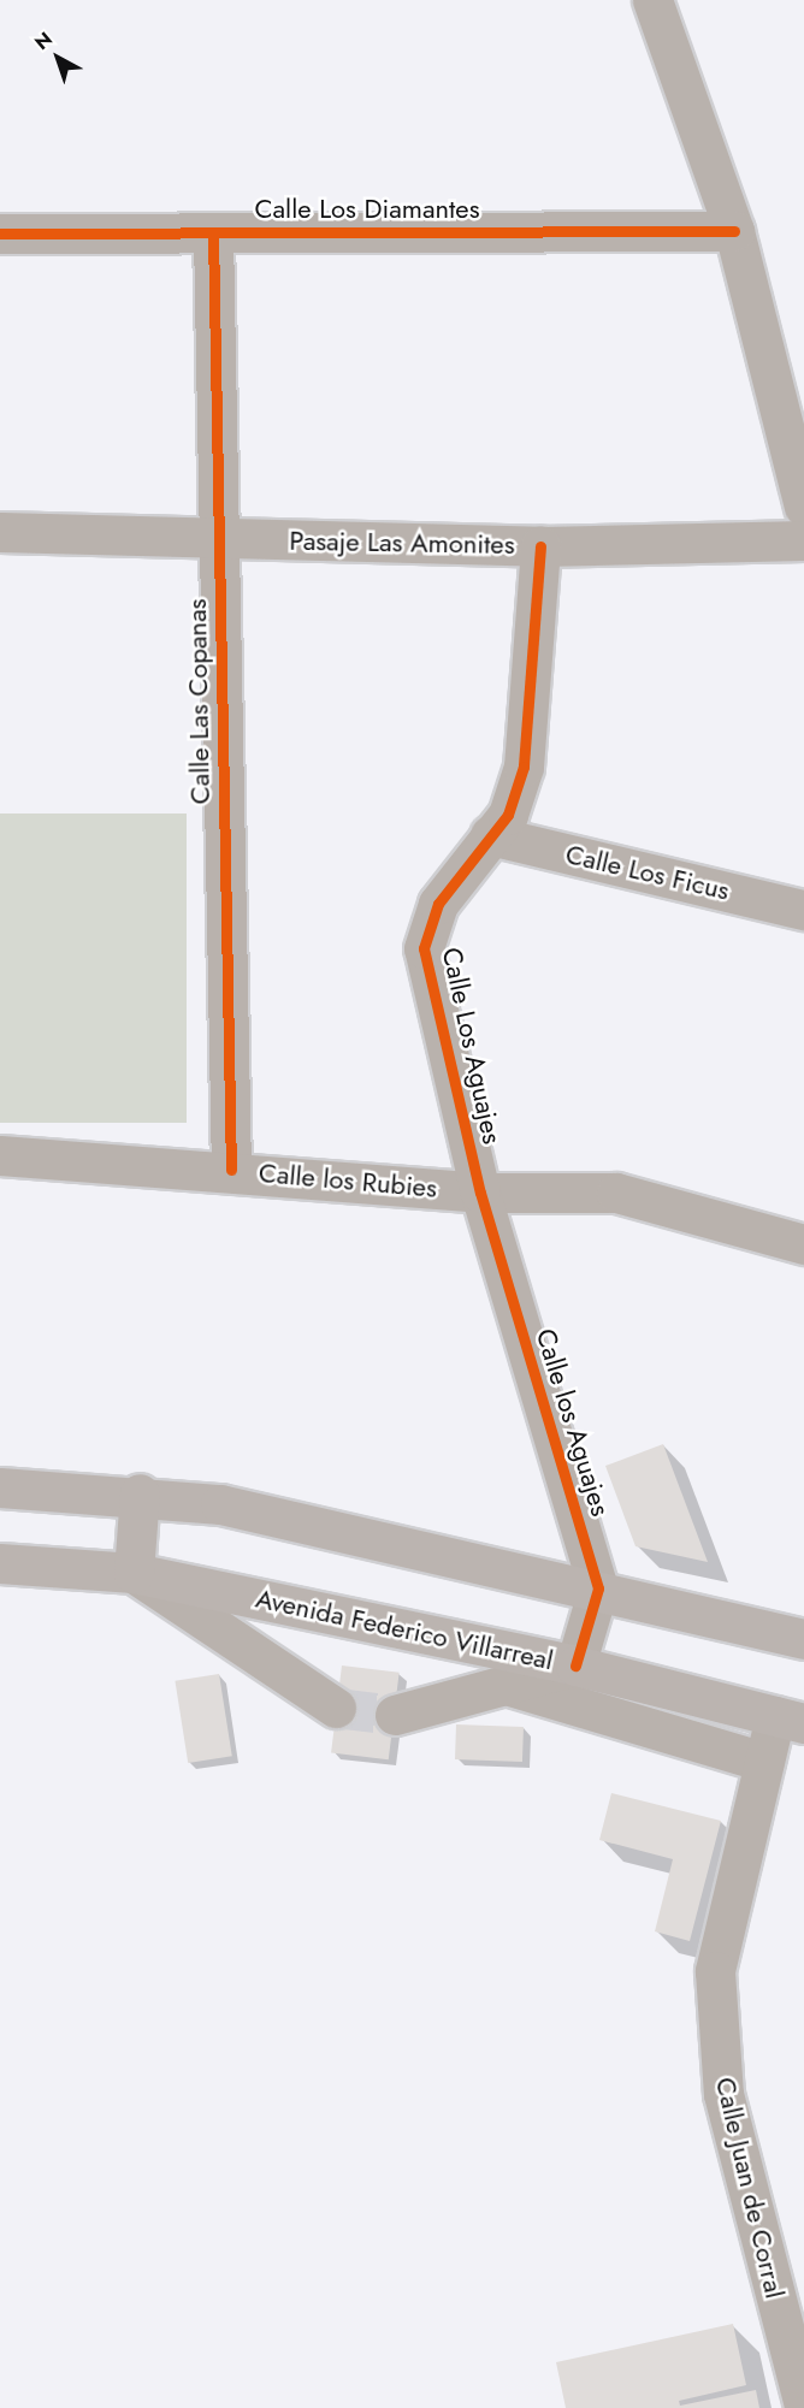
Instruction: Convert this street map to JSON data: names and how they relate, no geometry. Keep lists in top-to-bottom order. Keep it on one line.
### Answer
{"streets":{"main road":["Avenida Federico Villarreal"],"street":["Calle Los Diamantes","Pasaje Las Amonites","Calle Las Copanas","Calle Los Ficus","Calle Los Aguajes","Calle los Rubies","Calle los Aguajes","Calle Juan de Corral"]},"crossings":[["Calle Los Diamantes","Calle Las Copanas"],["Pasaje Las Amonites","Calle Las Copanas"],["Pasaje Las Amonites","Calle Los Aguajes"],["Calle Las Copanas","Calle los Rubies"],["Calle Los Ficus","Calle Los Aguajes"],["Calle Los Aguajes","Calle los Rubies"],["Calle Los Aguajes","Calle los Aguajes"],["Calle los Rubies","Calle los Aguajes"],["Avenida Federico Villarreal","Calle Juan de Corral"]],"north":"top left"}
